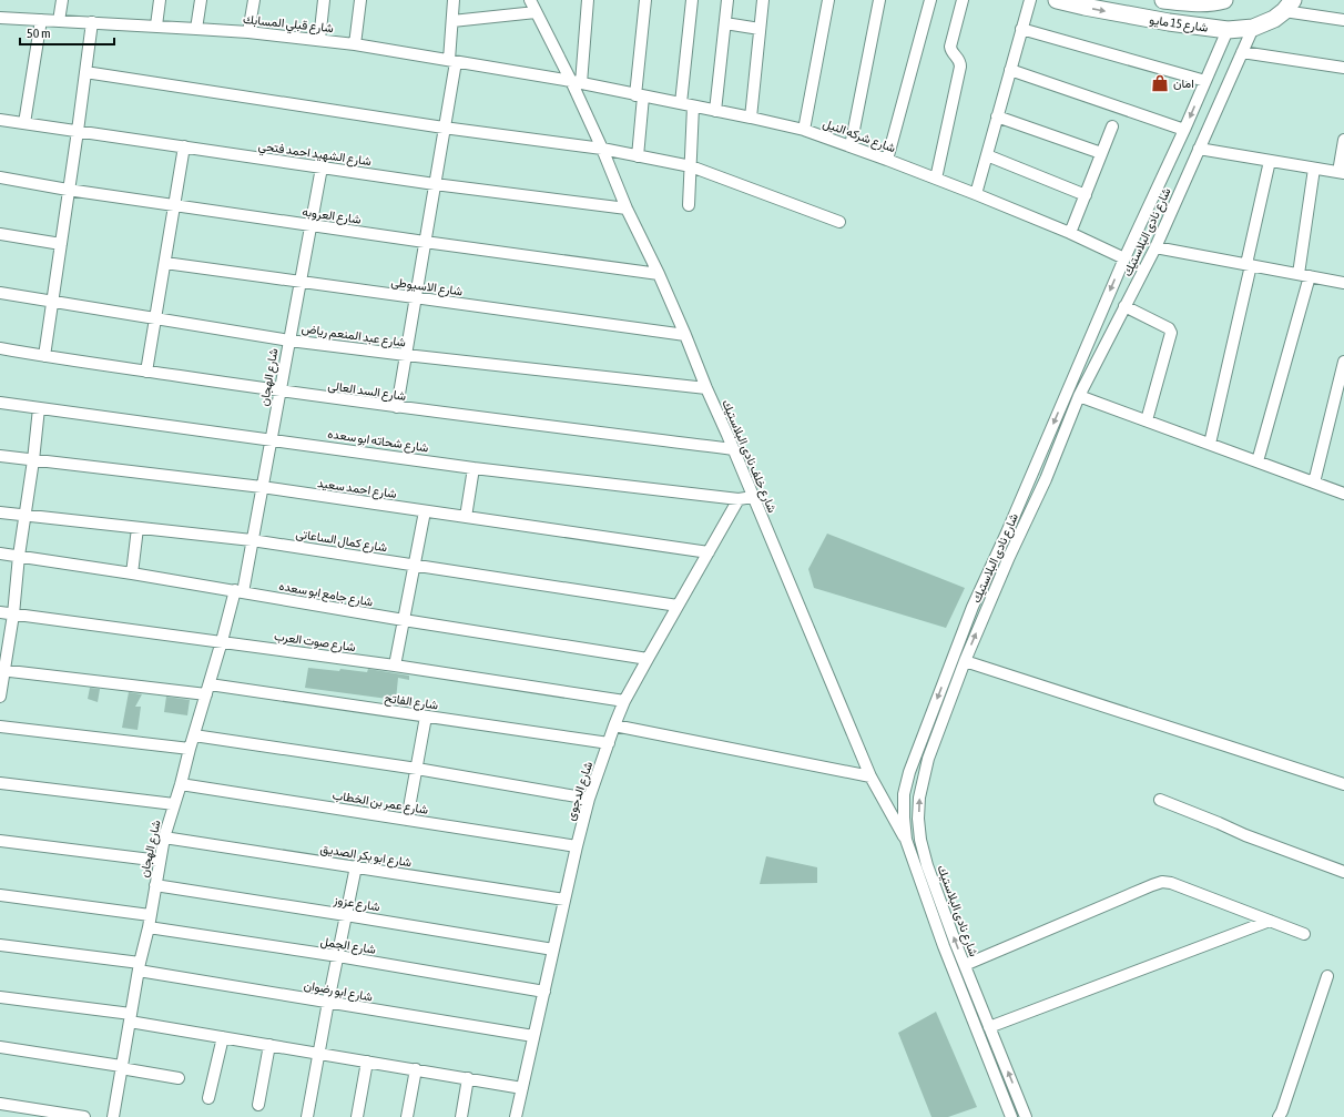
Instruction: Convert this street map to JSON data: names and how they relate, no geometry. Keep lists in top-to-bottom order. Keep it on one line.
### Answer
{"streets":{"main road":["شارع 15 مايو"],"street":["شارع قبلي المسابك","شارع شركه النيل","شارع الشهيد احمد فتحي","شارع العروبه","شارع نادى البلاستيك","شارع الاسيوطى","شارع عبد المنعم رياض","شارع الهجان","شارع السد العالى","شارع شحاته ابو سعده","شارع خلف نادى البلاستيك","شارع احمد سعيد","شارع كمال الساعاتى","شارع جامع ابو سعده","شارع صوت العرب","شارع الفاتح","شارع الدجوى","شارع عمر بن الخطاب","شارع ابو بكر الصديق","شارع عزوز","شارع الجمل","شارع ابو رضوان"]},"crossings":[["شارع قبلي المسابك","شارع شركه النيل"],["شارع قبلي المسابك","شارع خلف نادى البلاستيك"],["شارع 15 مايو","شارع نادى البلاستيك"],["شارع شركه النيل","شارع نادى البلاستيك"],["شارع شركه النيل","شارع خلف نادى البلاستيك"],["شارع الشهيد احمد فتحي","شارع الهجان"],["شارع الشهيد احمد فتحي","شارع خلف نادى البلاستيك"],["شارع العروبه","شارع الهجان"],["شارع العروبه","شارع خلف نادى البلاستيك"],["شارع نادى البلاستيك","شارع خلف نادى البلاستيك"],["شارع الاسيوطى","شارع الهجان"],["شارع الاسيوطى","شارع خلف نادى البلاستيك"],["شارع عبد المنعم رياض","شارع الهجان"],["شارع عبد المنعم رياض","شارع خلف نادى البلاستيك"],["شارع الهجان","شارع السد العالى"],["شارع الهجان","شارع شحاته ابو سعده"],["شارع الهجان","شارع احمد سعيد"],["شارع الهجان","شارع كمال الساعاتى"],["شارع الهجان","شارع جامع ابو سعده"],["شارع الهجان","شارع صوت العرب"],["شارع الهجان","شارع الفاتح"],["شارع الهجان","شارع عمر بن الخطاب"],["شارع الهجان","شارع ابو بكر الصديق"],["شارع الهجان","شارع عزوز"],["شارع الهجان","شارع الجمل"],["شارع الهجان","شارع ابو رضوان"],["شارع السد العالى","شارع خلف نادى البلاستيك"],["شارع شحاته ابو سعده","شارع خلف نادى البلاستيك"],["شارع شحاته ابو سعده","شارع الدجوى"],["شارع احمد سعيد","شارع الدجوى"],["شارع كمال الساعاتى","شارع الدجوى"],["شارع جامع ابو سعده","شارع الدجوى"],["شارع صوت العرب","شارع الدجوى"],["شارع الفاتح","شارع الدجوى"],["شارع الدجوى","شارع عمر بن الخطاب"],["شارع الدجوى","شارع ابو بكر الصديق"],["شارع الدجوى","شارع عزوز"],["شارع الدجوى","شارع الجمل"],["شارع الدجوى","شارع ابو رضوان"]],"places":{"shop":["امان"]},"scale_bar":"50 m"}
